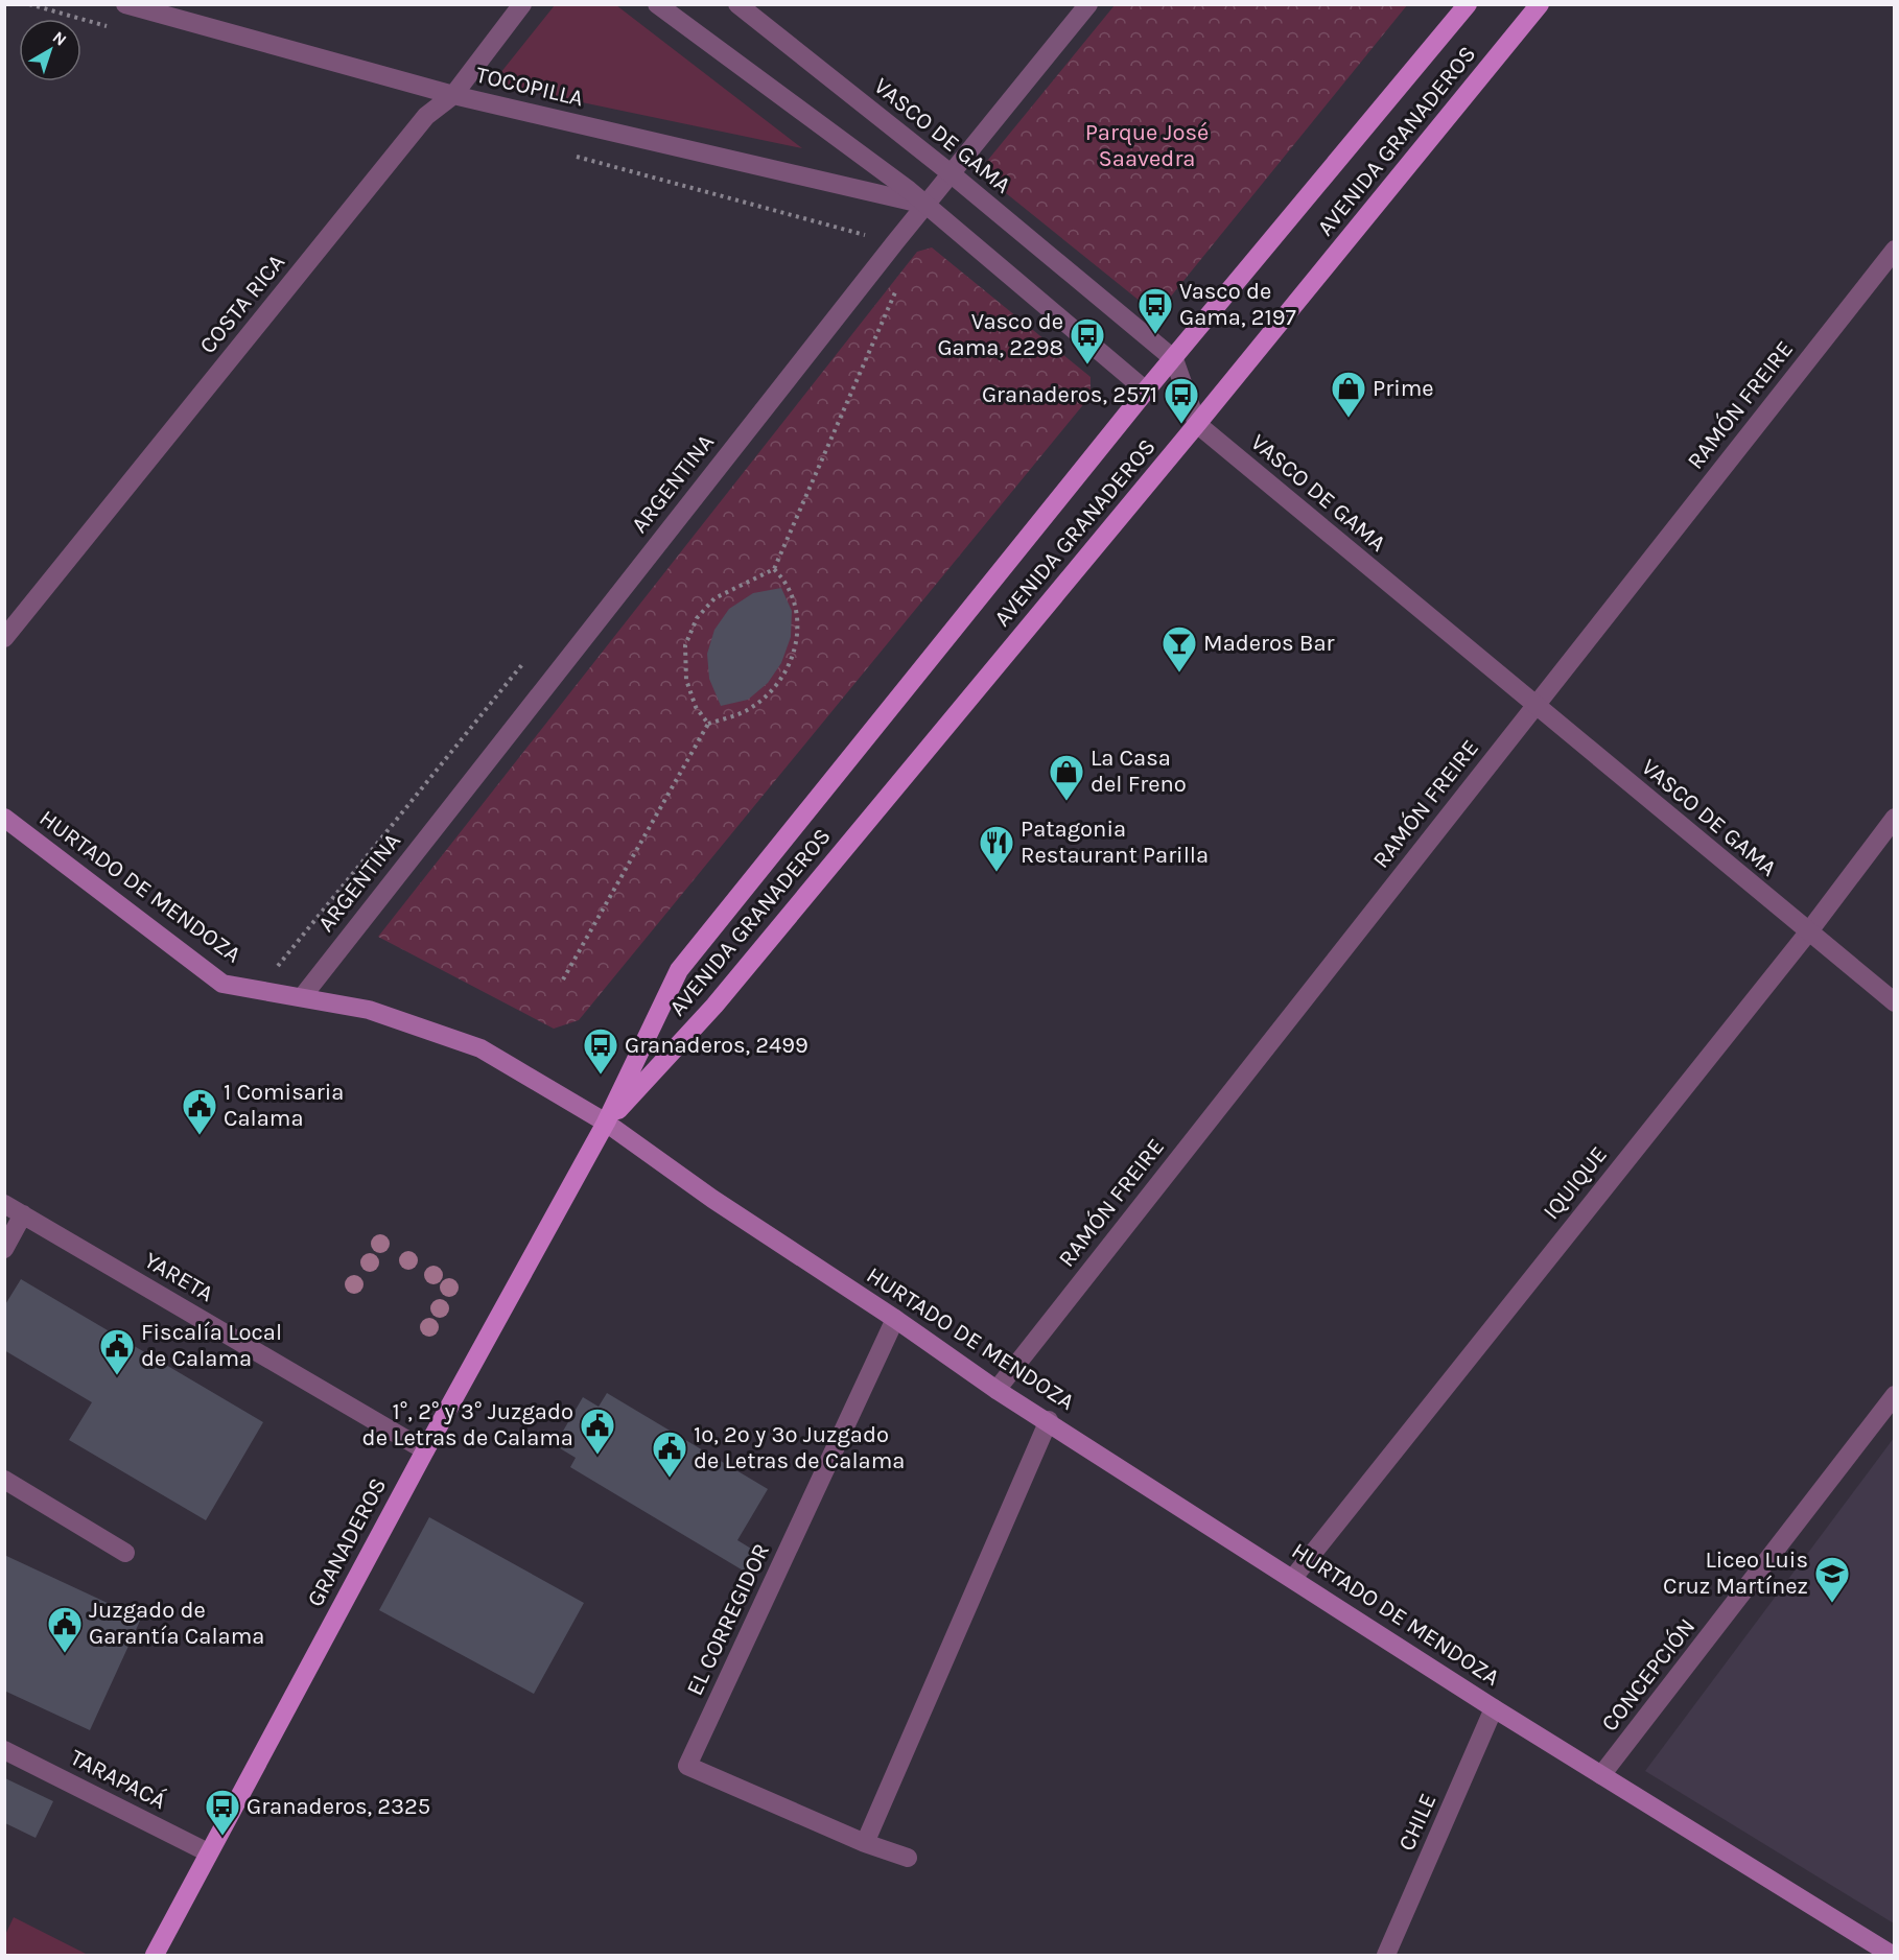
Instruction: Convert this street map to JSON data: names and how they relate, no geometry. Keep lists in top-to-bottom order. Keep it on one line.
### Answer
{"streets":{"main road":["AVENIDA GRANADEROS","HURTADO DE MENDOZA","GRANADEROS"],"street":["TOCOPILLA","VASCO DE GAMA","COSTA RICA","RAMÓN FREIRE","ARGENTINA","IQUIQUE","YARETA","EL CORREGIDOR","CONCEPCIÓN","TARAPACÁ","CHILE"]},"crossings":[["TOCOPILLA","COSTA RICA"],["TOCOPILLA","ARGENTINA"],["VASCO DE GAMA","AVENIDA GRANADEROS"],["VASCO DE GAMA","RAMÓN FREIRE"],["VASCO DE GAMA","ARGENTINA"],["VASCO DE GAMA","IQUIQUE"],["AVENIDA GRANADEROS","HURTADO DE MENDOZA"],["AVENIDA GRANADEROS","GRANADEROS"],["RAMÓN FREIRE","HURTADO DE MENDOZA"],["ARGENTINA","HURTADO DE MENDOZA"],["HURTADO DE MENDOZA","IQUIQUE"],["HURTADO DE MENDOZA","GRANADEROS"],["HURTADO DE MENDOZA","EL CORREGIDOR"],["HURTADO DE MENDOZA","CONCEPCIÓN"],["HURTADO DE MENDOZA","CHILE"],["YARETA","GRANADEROS"],["GRANADEROS","TARAPACÁ"]],"parks":["Parque José Saavedra"],"places":{"bus stop":["Vasco de Gama, 2197","Vasco de Gama, 2298","Granaderos, 2571","Granaderos, 2499","Granaderos, 2325"],"shop":["Prime","La Casa del Freno"],"bar":["Maderos Bar"],"restaurant":["Patagonia Restaurant Parilla"],"public building":["1 Comisaria Calama","Fiscalía Local de Calama","1°, 2° y 3° Juzgado de Letras de Calama","1º, 2º y 3º Juzgado de Letras de Calama","Juzgado de Garantía Calama"],"school or university":["Liceo Luis Cruz Martínez"]},"north":"top right"}
